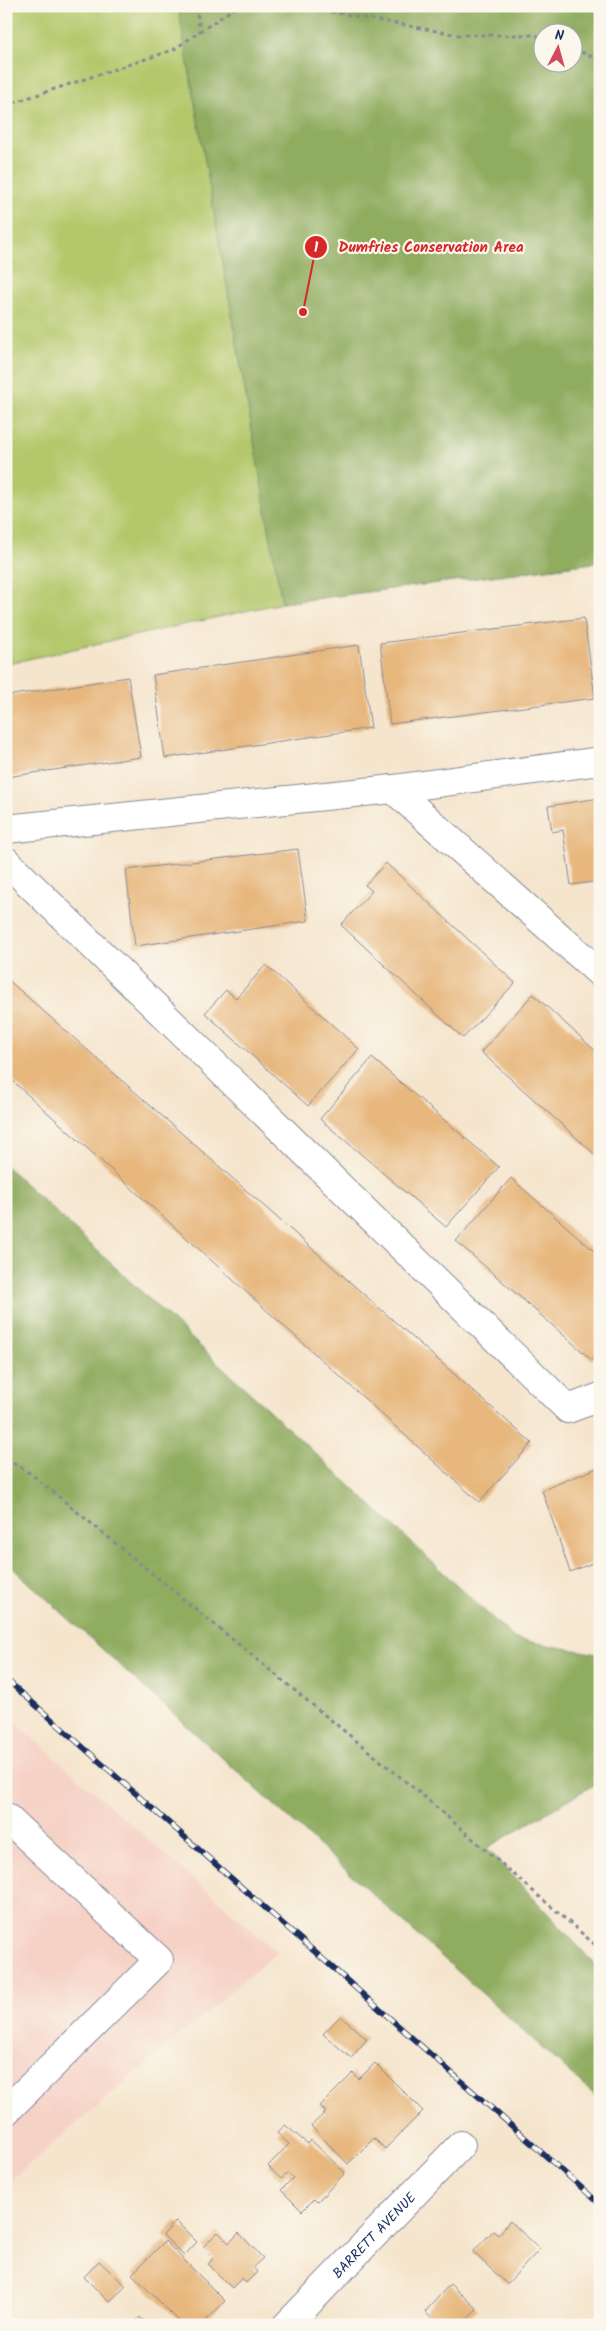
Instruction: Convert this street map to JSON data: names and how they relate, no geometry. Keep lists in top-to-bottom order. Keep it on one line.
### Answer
{"streets":{"street":["BARRETT AVENUE"]},"places":["Dumfries Conservation Area"],"north":"top"}
